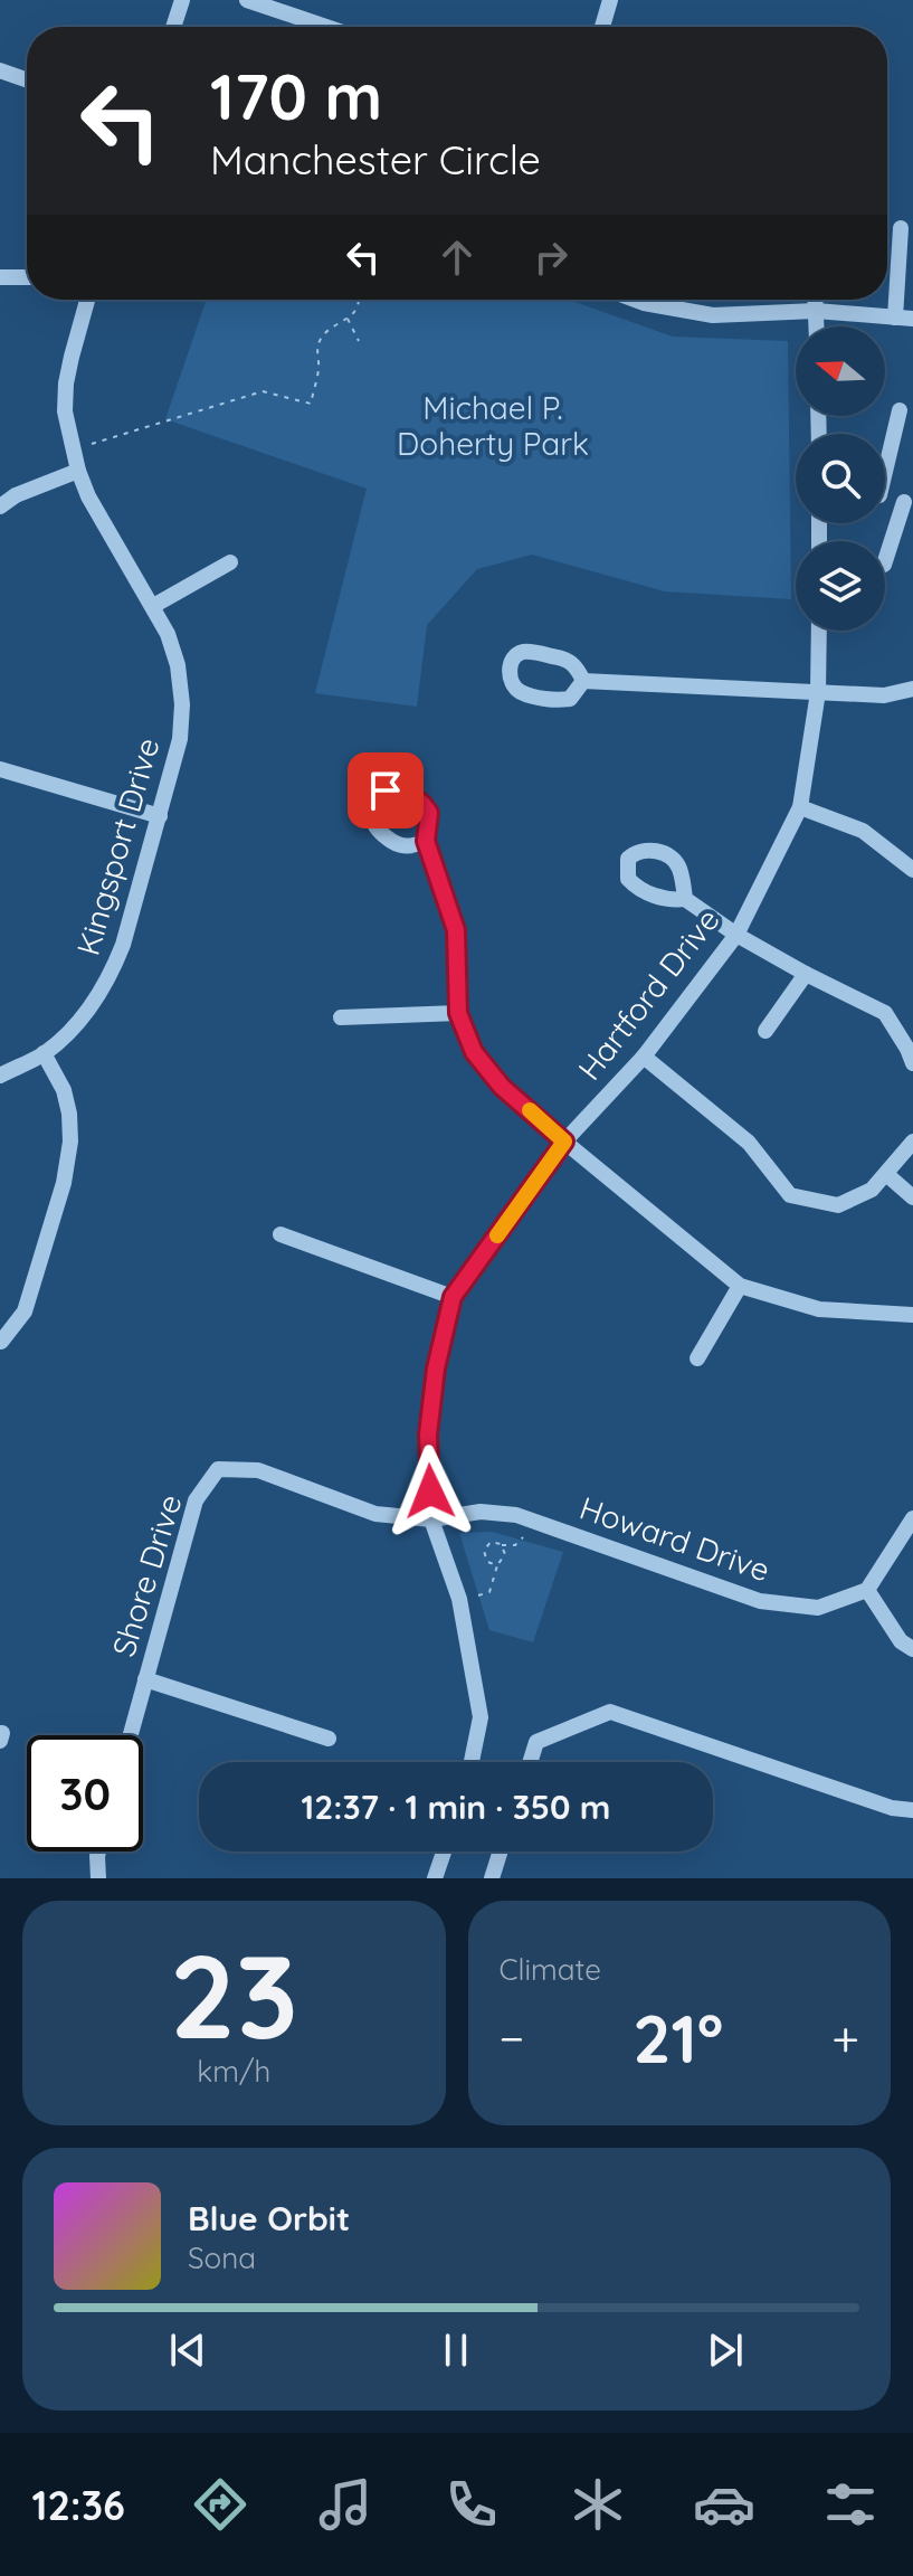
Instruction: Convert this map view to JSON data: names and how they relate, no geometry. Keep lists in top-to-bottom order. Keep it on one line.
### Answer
{"streets":{"street":["Kingsport Drive","Hartford Drive","Howard Drive","Shore Drive"]},"crossings":[["Howard Drive","Shore Drive"]],"parks":["Michael P. Doherty Park"],"north":"left","page":{"turn":["170 m","Manchester Circle"],"limit":"30","trip":"12:37 · 1 min · 350 m","tile":[["23","km/h"],"Climate"],"heat":["−","21°","+"],"song":["Blue Orbit","Sona"],"tabs":"12:36"}}
